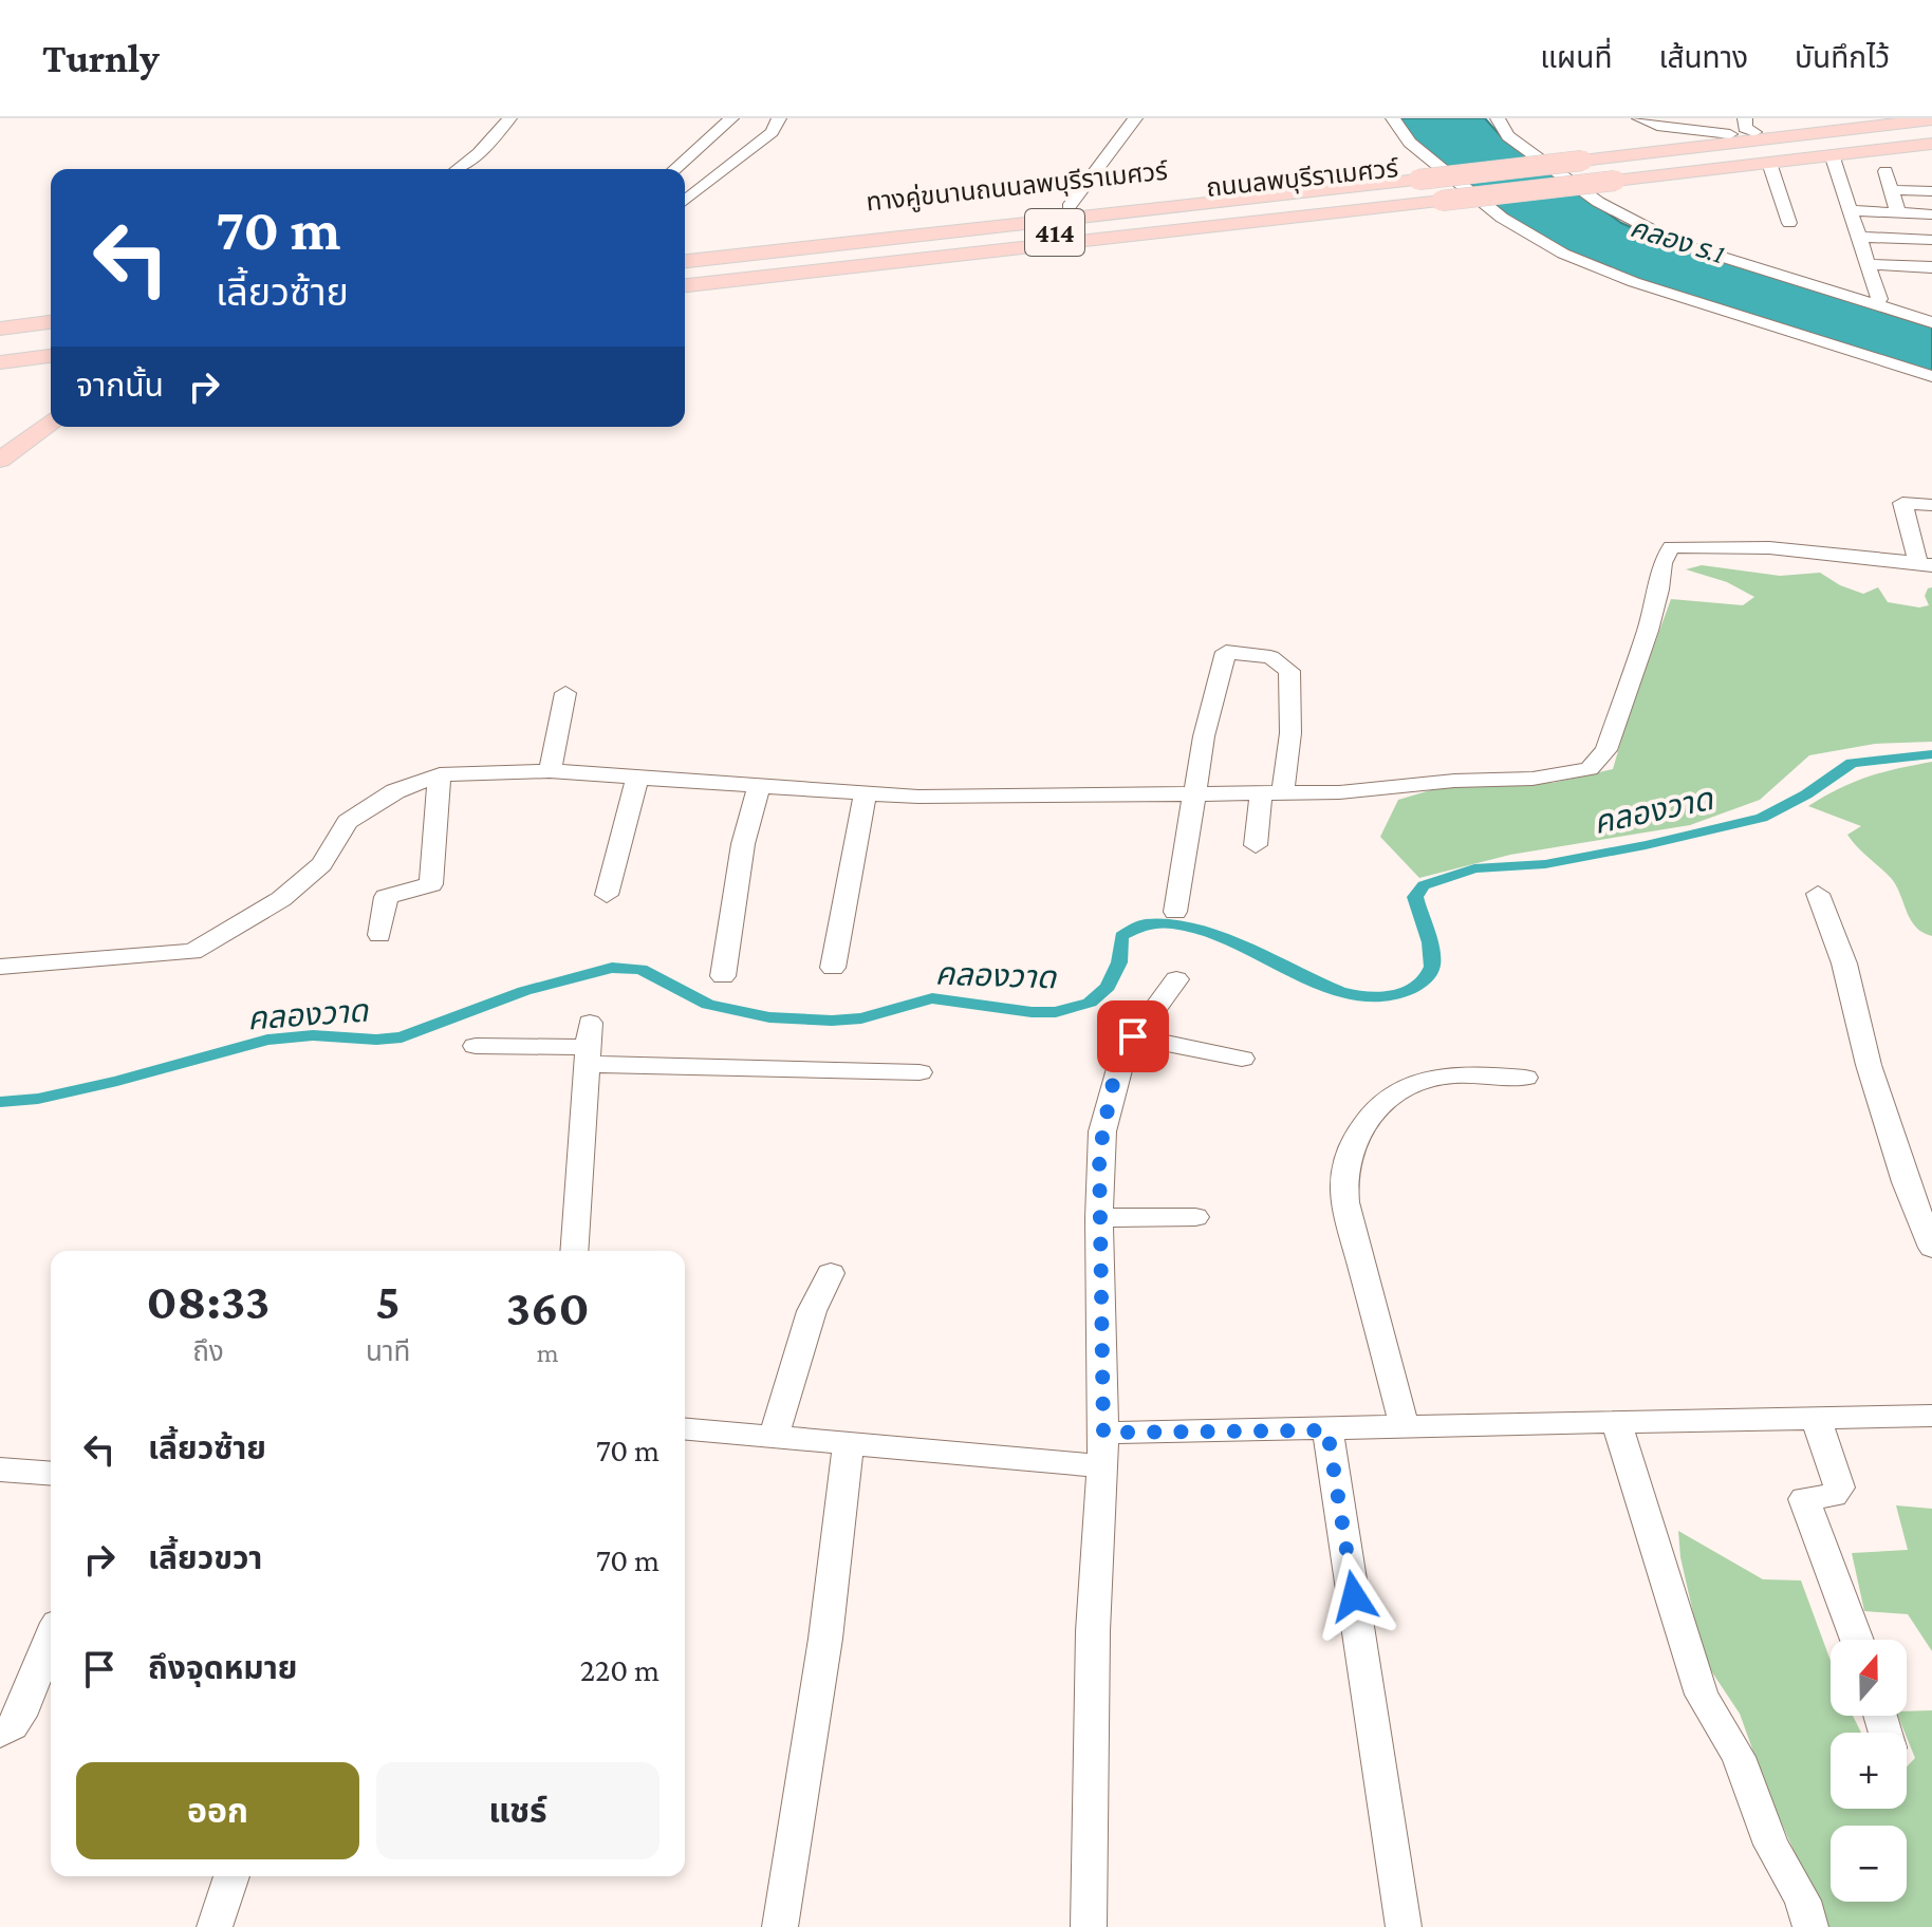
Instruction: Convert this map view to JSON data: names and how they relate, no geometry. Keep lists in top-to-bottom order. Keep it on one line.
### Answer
{"streets":{"main road":["ถนนลพบุรีราเมศวร์","ทางคู่ขนานถนนลพบุรีราเมศวร์","414"]},"crossings":[["ถนนลพบุรีราเมศวร์","ทางคู่ขนานถนนลพบุรีราเมศวร์"],["ถนนลพบุรีราเมศวร์","414"]],"water":["คลอง ร.1","คลองวาด"],"north":"top","page":{"header":"Turnly","nav":["แผนที่","เส้นทาง","บันทึกไว้"],"turn":["70 m","เลี้ยวซ้าย"],"then":"จากนั้น","eta":["08:33","ถึง","5","นาที","360","m"],"list":[{"name":"เลี้ยวซ้าย","value":"70 m"},{"name":"เลี้ยวขวา","value":"70 m"},{"name":"ถึงจุดหมาย","value":"220 m"}],"map_buttons":["+","−"],"buttons":["ออก","แชร์"]}}
